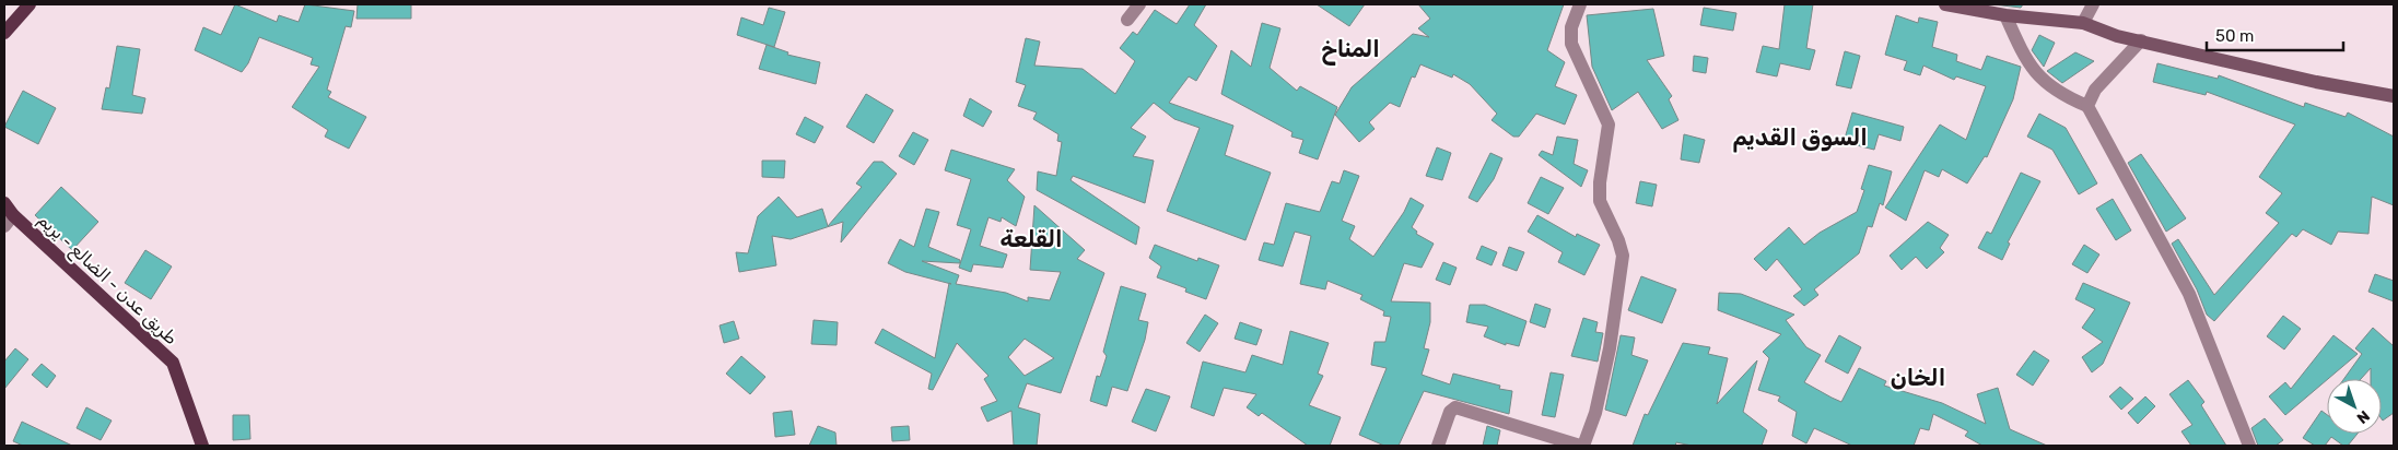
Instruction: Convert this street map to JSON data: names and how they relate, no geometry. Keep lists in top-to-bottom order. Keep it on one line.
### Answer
{"streets":{"main road":["طريق عدن - الضالع - يريم"]},"districts":["المناخ","السوق القديم","القلعة","الخان"],"scale_bar":"50 m","north":"bottom right"}
